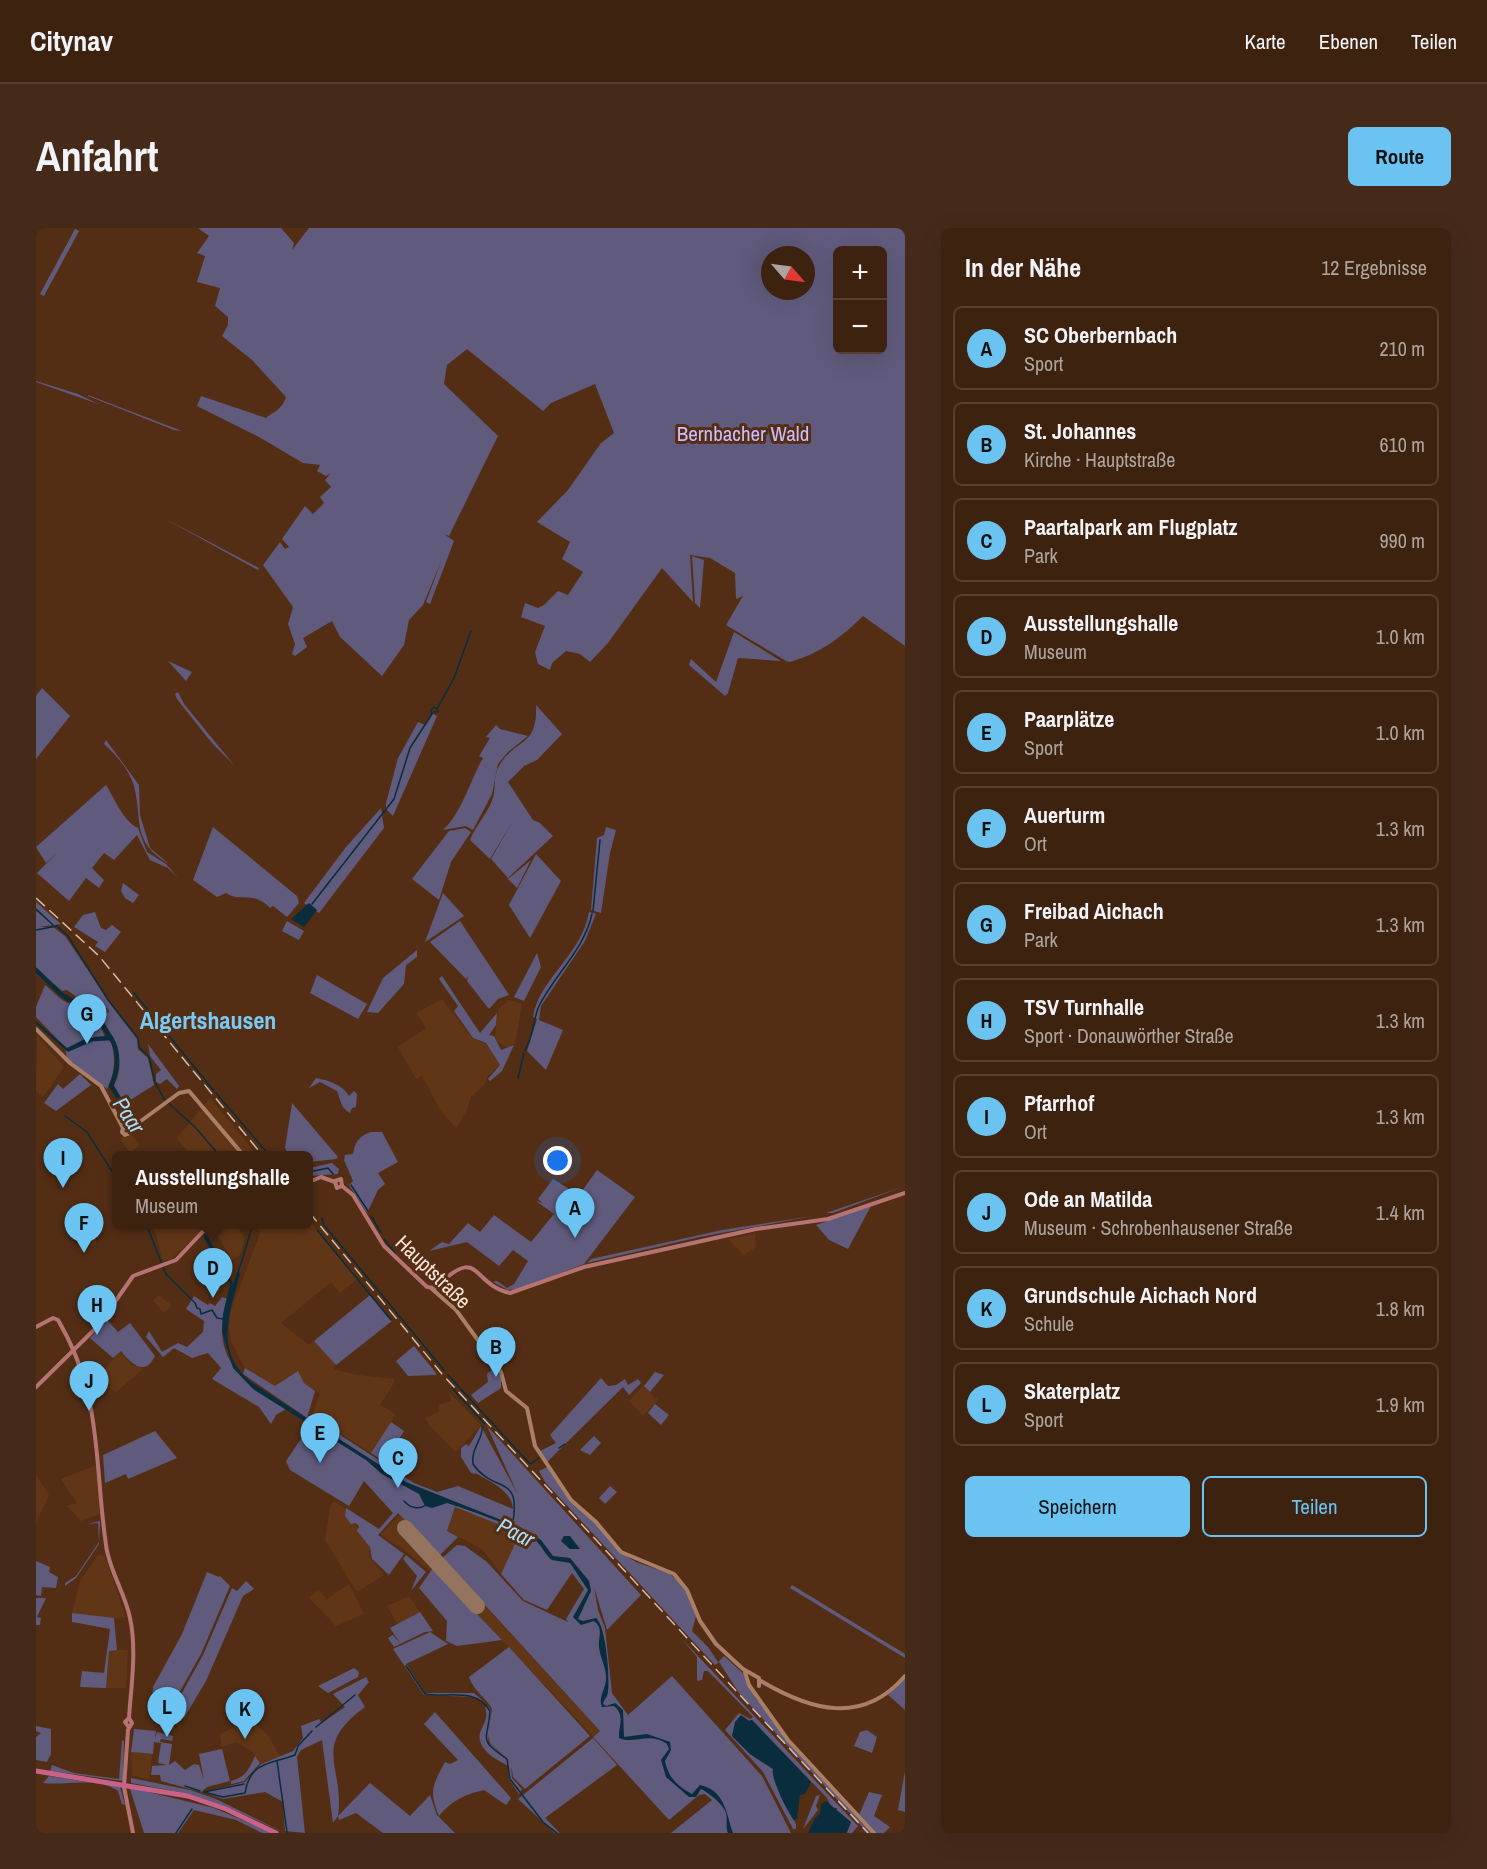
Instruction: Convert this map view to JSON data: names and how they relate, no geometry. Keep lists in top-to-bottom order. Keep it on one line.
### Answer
{"streets":{"main road":["Hauptstraße"]},"districts":["Algertshausen"],"water":["Paar"],"parks":["Bernbacher Wald"],"north":"bottom right","page":{"header":"Citynav","nav":["Karte","Ebenen","Teilen"],"buttons":["Route",["Speichern","Teilen"]],"title":"Anfahrt","heading":["In der Nähe","12 Ergebnisse"],"map_buttons":["+","−"],"list":[{"mark":"A","name":"SC Oberbernbach","note":"Sport","value":"210 m"},{"mark":"B","name":"St. Johannes","note":"Kirche · Hauptstraße","value":"610 m"},{"mark":"C","name":"Paartalpark am Flugplatz","note":"Park","value":"990 m"},{"mark":"D","name":"Ausstellungshalle","note":"Museum","value":"1.0 km"},{"mark":"E","name":"Paarplätze","note":"Sport","value":"1.0 km"},{"mark":"F","name":"Auerturm","note":"Ort","value":"1.3 km"},{"mark":"G","name":"Freibad Aichach","note":"Park","value":"1.3 km"},{"mark":"H","name":"TSV Turnhalle","note":"Sport · Donauwörther Straße","value":"1.3 km"},{"mark":"I","name":"Pfarrhof","note":"Ort","value":"1.3 km"},{"mark":"J","name":"Ode an Matilda","note":"Museum · Schrobenhausener Straße","value":"1.4 km"},{"mark":"K","name":"Grundschule Aichach Nord","note":"Schule","value":"1.8 km"},{"mark":"L","name":"Skaterplatz","note":"Sport","value":"1.9 km"}],"pins":["G","I","A","F","D","H","B","J","E","C","L","K"],"popup":["Ausstellungshalle","Museum"]}}
